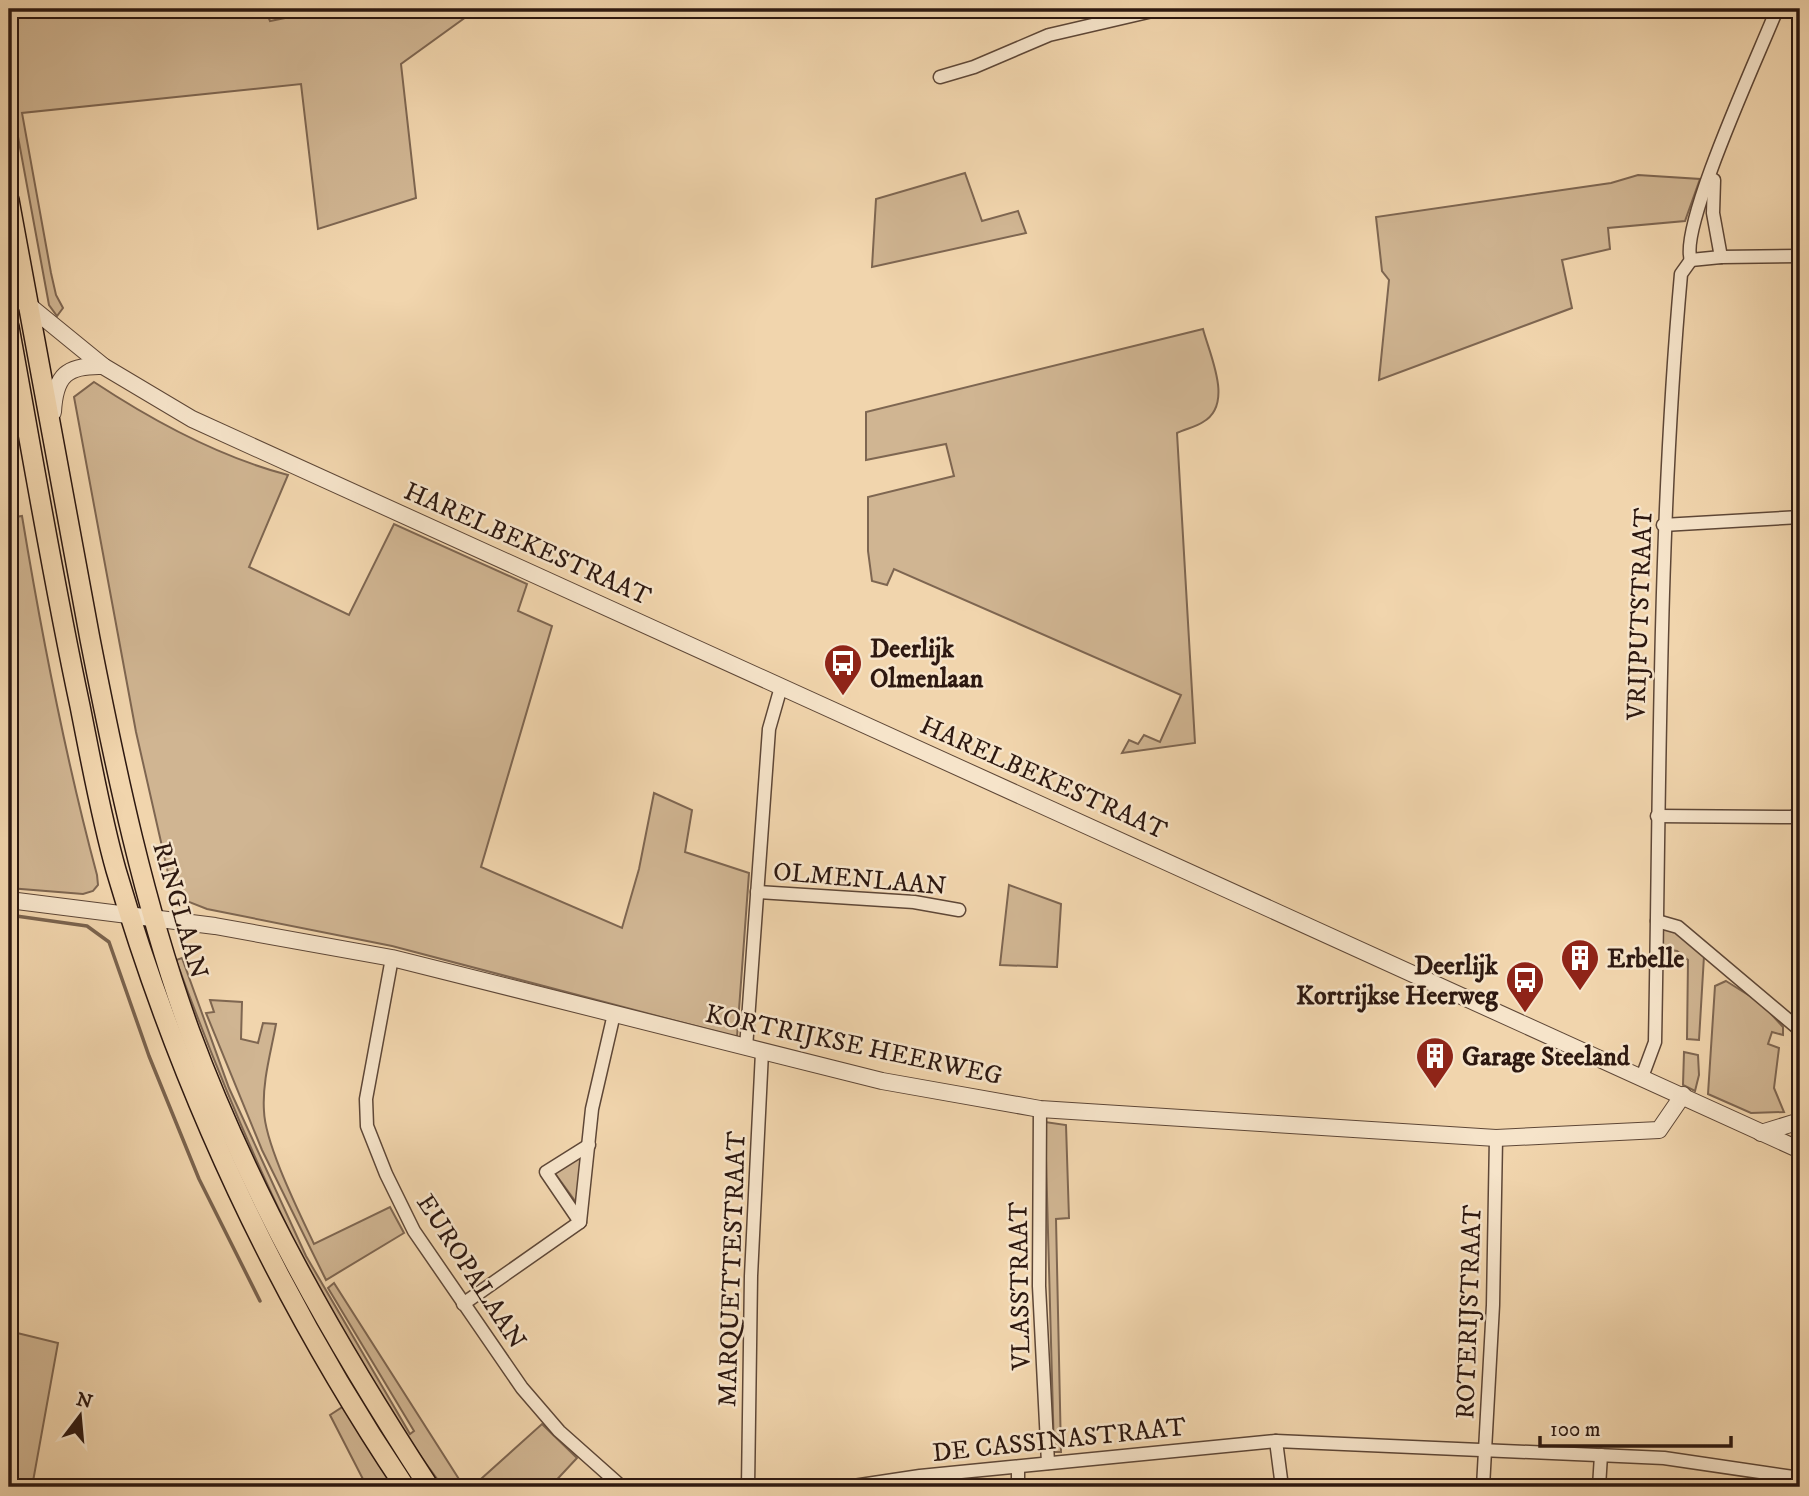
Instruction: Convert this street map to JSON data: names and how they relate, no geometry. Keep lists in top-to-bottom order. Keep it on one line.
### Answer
{"streets":{"main road":["RINGLAAN"],"street":["HARELBEKESTRAAT","VRIJPUTSTRAAT","OLMENLAAN","KORTRIJKSE HEERWEG","MARQUETTESTRAAT","EUROPALAAN","VLASSTRAAT","ROTERIJSTRAAT","DE CASSINASTRAAT"]},"crossings":[["HARELBEKESTRAAT","VRIJPUTSTRAAT"],["HARELBEKESTRAAT","OLMENLAAN"],["HARELBEKESTRAAT","RINGLAAN"],["HARELBEKESTRAAT","KORTRIJKSE HEERWEG"],["OLMENLAAN","KORTRIJKSE HEERWEG"],["OLMENLAAN","MARQUETTESTRAAT"],["RINGLAAN","KORTRIJKSE HEERWEG"],["KORTRIJKSE HEERWEG","MARQUETTESTRAAT"],["KORTRIJKSE HEERWEG","EUROPALAAN"],["KORTRIJKSE HEERWEG","VLASSTRAAT"],["KORTRIJKSE HEERWEG","ROTERIJSTRAAT"],["VLASSTRAAT","DE CASSINASTRAAT"],["ROTERIJSTRAAT","DE CASSINASTRAAT"]],"places":{"bus stop":["Deerlijk Olmenlaan","Deerlijk Kortrijkse Heerweg"],"building":["Erbelle","Garage Steeland"]},"scale_bar":"100 m","north":"top"}
